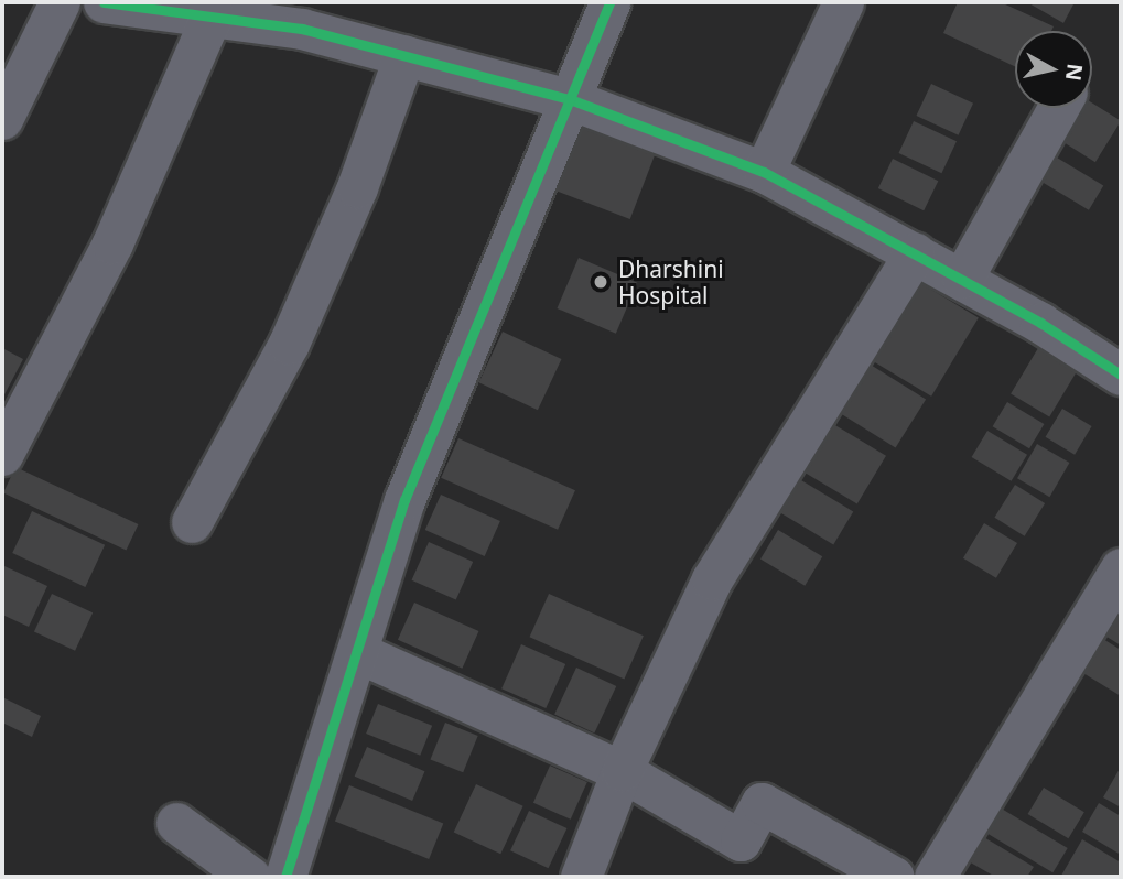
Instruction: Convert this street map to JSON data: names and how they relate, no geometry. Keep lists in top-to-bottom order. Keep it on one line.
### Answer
{"places":["Dharshini Hospital"],"north":"right"}
